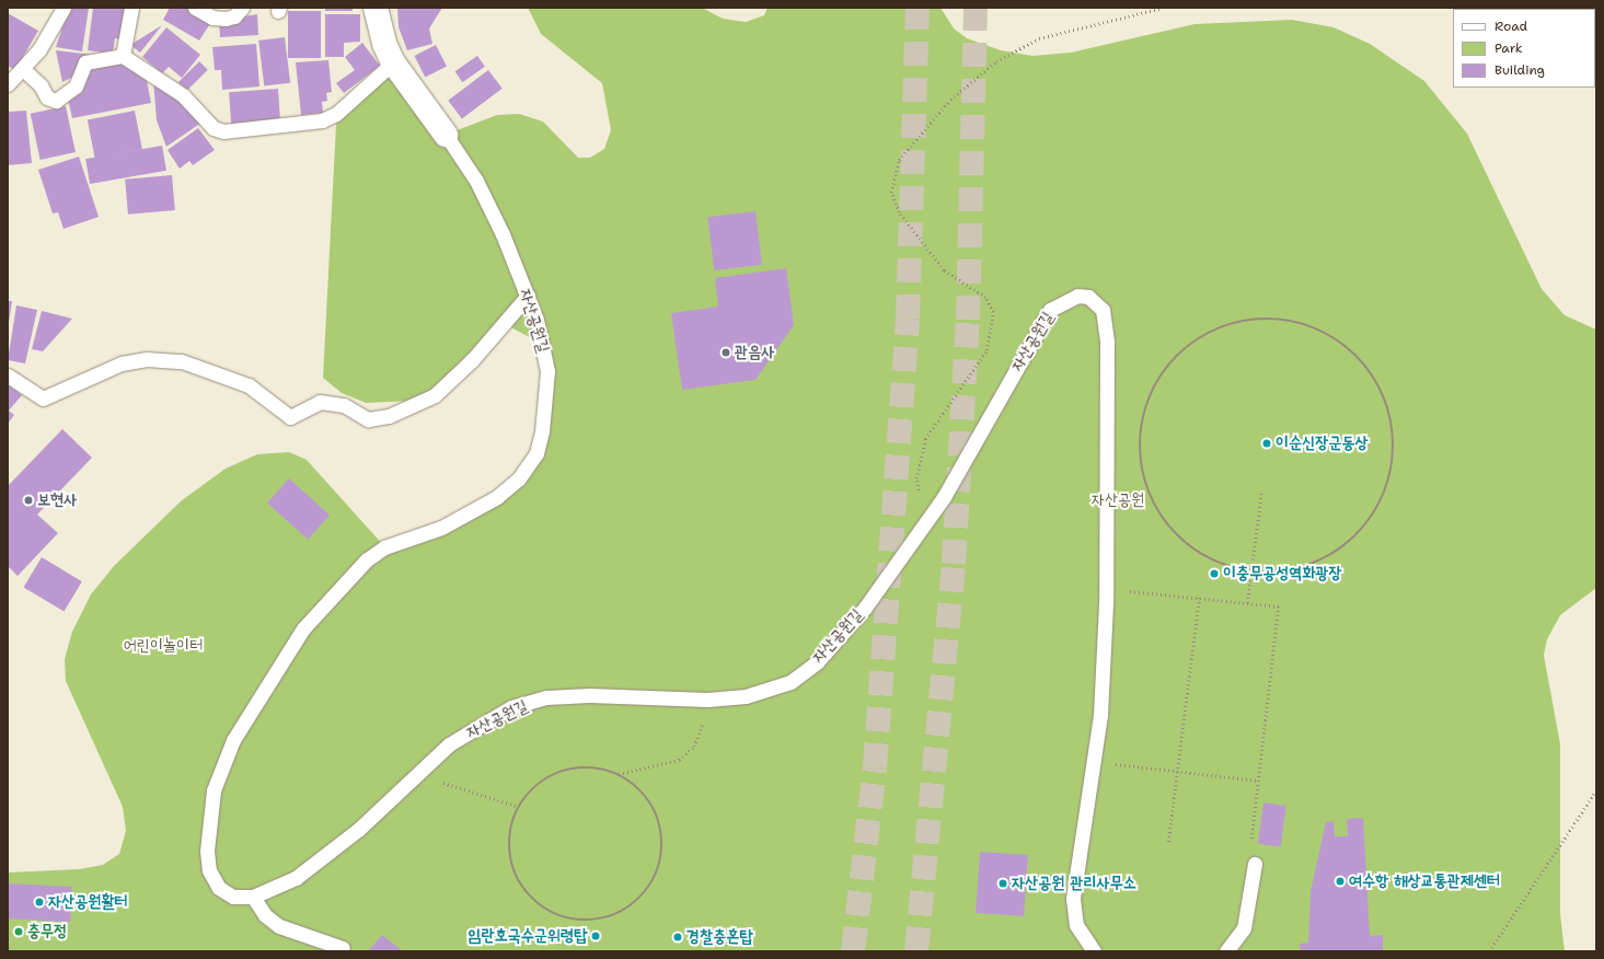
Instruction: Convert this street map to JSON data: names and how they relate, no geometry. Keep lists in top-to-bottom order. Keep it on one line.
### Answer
{"streets":{"street":["자산공원길"]},"parks":["자산공원","어린이놀이터"],"places":["관음사","이순신장군동상","보현사","이충무공성역화광장","여수항 해상교통관제센터","자산공원 관리사무소","자산공원활터","충무정","임란호국수군위령탑","경찰충혼탑"],"legend":["Road","Park","Building"]}
